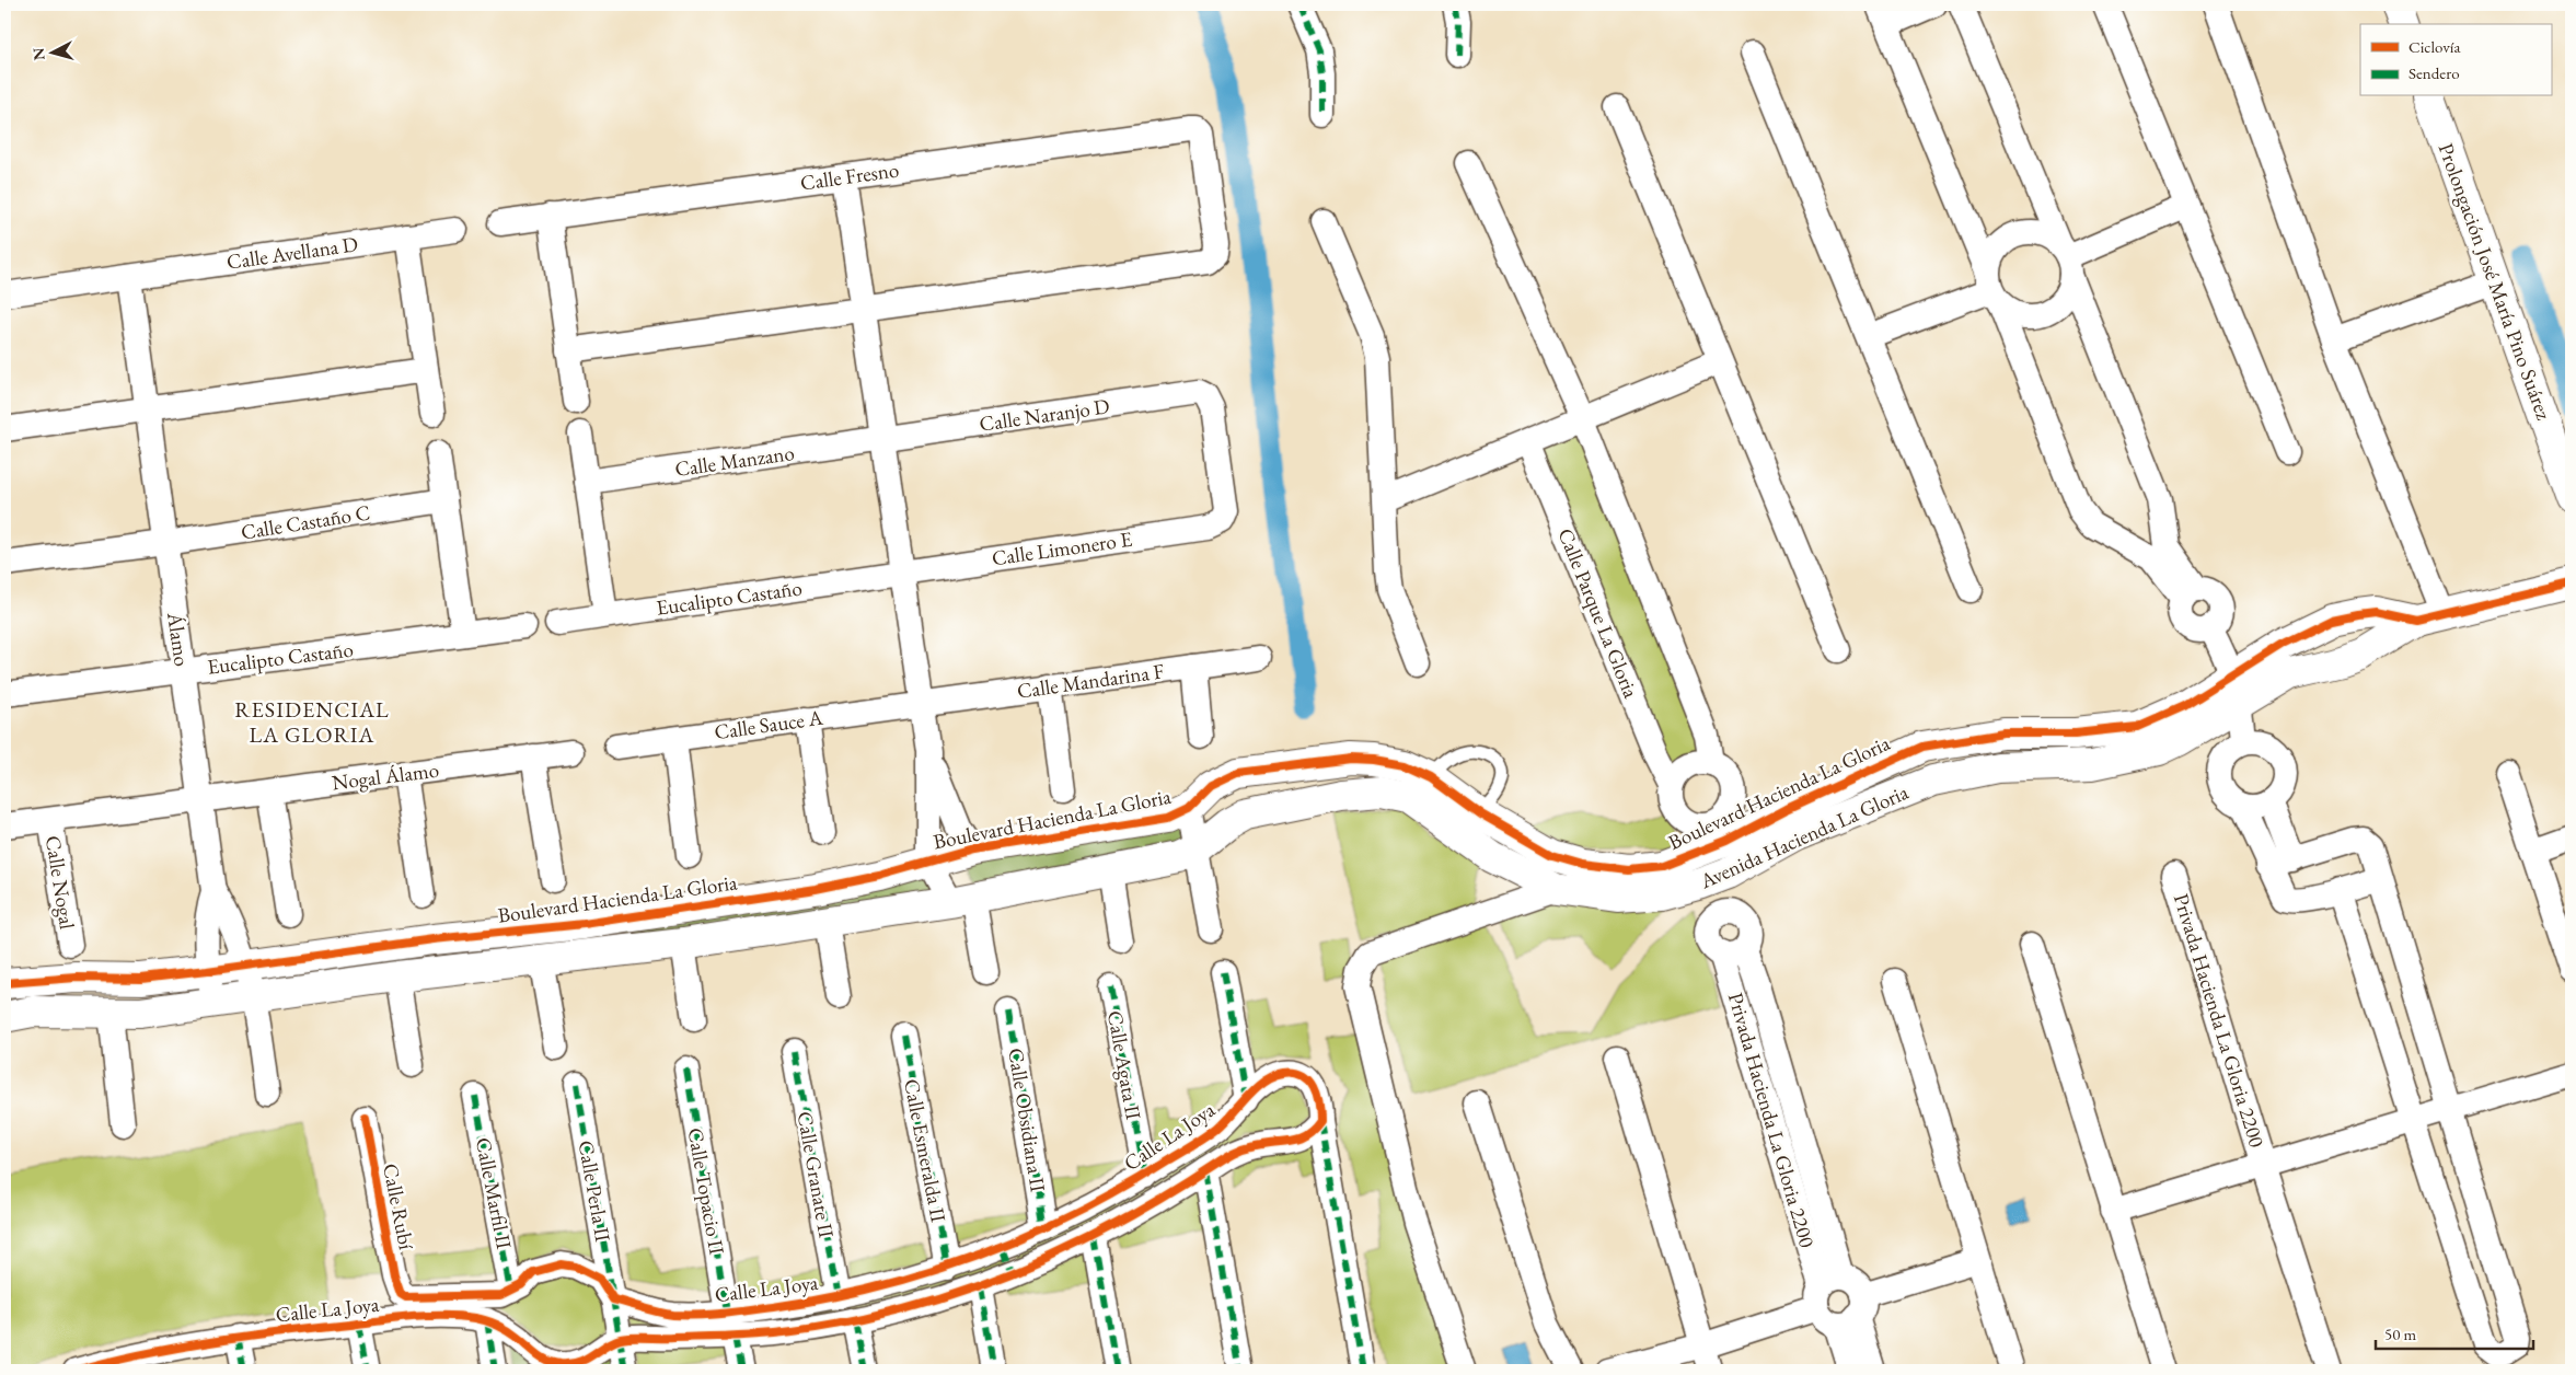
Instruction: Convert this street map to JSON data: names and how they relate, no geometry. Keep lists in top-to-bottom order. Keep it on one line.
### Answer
{"streets":{"street":["Calle Fresno","Calle Avellana D","Prolongación José María Pino Suárez","Calle Naranjo D","Calle Manzano","Calle Castaño C","Calle Limonero E","Eucalipto Castaño","Calle Parque La Gloria","Álamo","Calle Mandarina F","Calle Sauce A","Nogal Álamo","Boulevard Hacienda La Gloria","Avenida Hacienda La Gloria","Calle Nogal","Privada Hacienda La Gloria 2200","Calle Agata II","Calle Obsidiana II","Calle La Joya","Calle Esmeralda II","Calle Granate II","Calle Perla II","Calle Topacio II","Calle Marfil II","Calle Rubí"]},"crossings":[["Calle Avellana D","Álamo"],["Calle Naranjo D","Calle Manzano"],["Calle Naranjo D","Calle Limonero E"],["Calle Castaño C","Álamo"],["Calle Limonero E","Eucalipto Castaño"],["Eucalipto Castaño","Álamo"],["Calle Parque La Gloria","Boulevard Hacienda La Gloria"],["Álamo","Nogal Álamo"],["Álamo","Boulevard Hacienda La Gloria"],["Calle Mandarina F","Calle Sauce A"],["Nogal Álamo","Calle Nogal"],["Boulevard Hacienda La Gloria","Avenida Hacienda La Gloria"],["Calle Agata II","Calle La Joya"],["Calle Obsidiana II","Calle La Joya"],["Calle La Joya","Calle Esmeralda II"],["Calle La Joya","Calle Granate II"],["Calle La Joya","Calle Perla II"],["Calle La Joya","Calle Topacio II"],["Calle La Joya","Calle Marfil II"],["Calle La Joya","Calle Rubí"]],"districts":["RESIDENCIAL LA GLORIA"],"legend":["Ciclovía","Sendero"],"scale_bar":"50 m","north":"left"}
